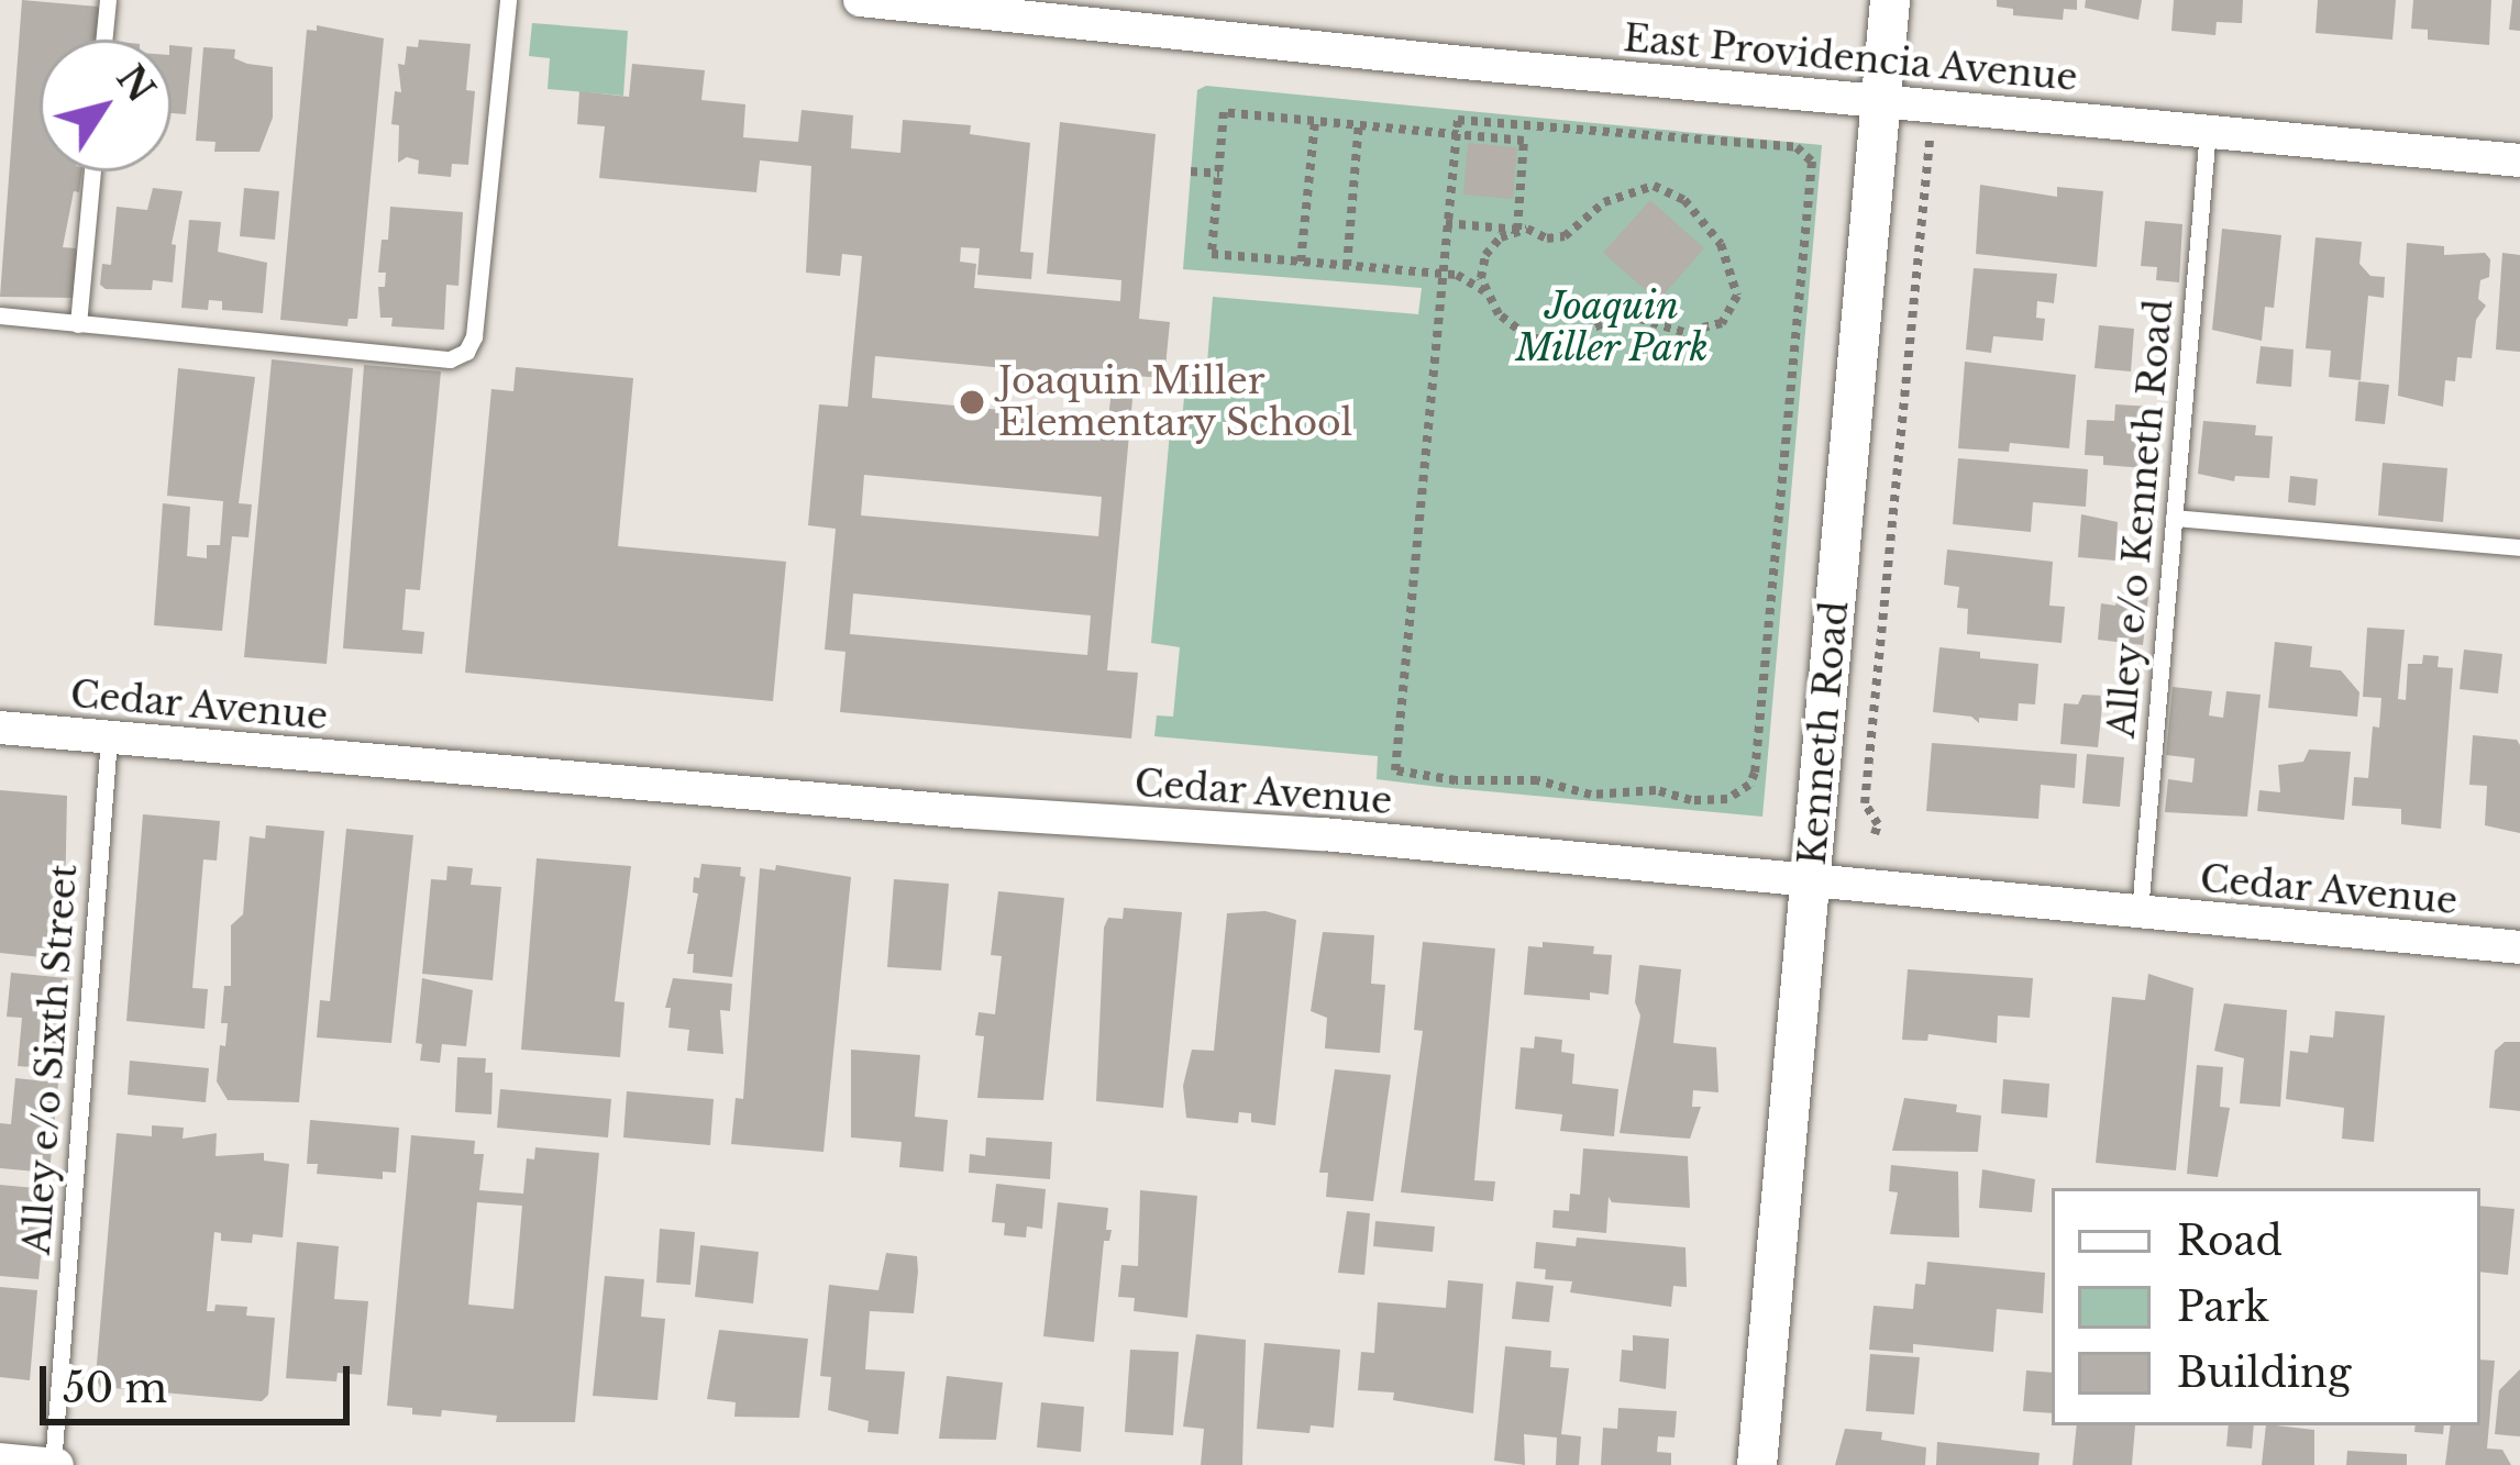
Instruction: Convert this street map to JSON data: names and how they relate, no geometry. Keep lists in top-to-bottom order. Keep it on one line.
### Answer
{"streets":{"street":["East Providencia Avenue","Cedar Avenue","Kenneth Road"],"lane":["Alley e/o Kenneth Road","Alley e/o Sixth Street"]},"crossings":[["East Providencia Avenue","Alley e/o Kenneth Road"],["East Providencia Avenue","Kenneth Road"],["Alley e/o Kenneth Road","Cedar Avenue"],["Cedar Avenue","Kenneth Road"],["Cedar Avenue","Alley e/o Sixth Street"]],"parks":["Joaquin Miller Park"],"places":["Joaquin Miller Elementary School"],"legend":["Road","Park","Building"],"scale_bar":"50 m","north":"top right"}
